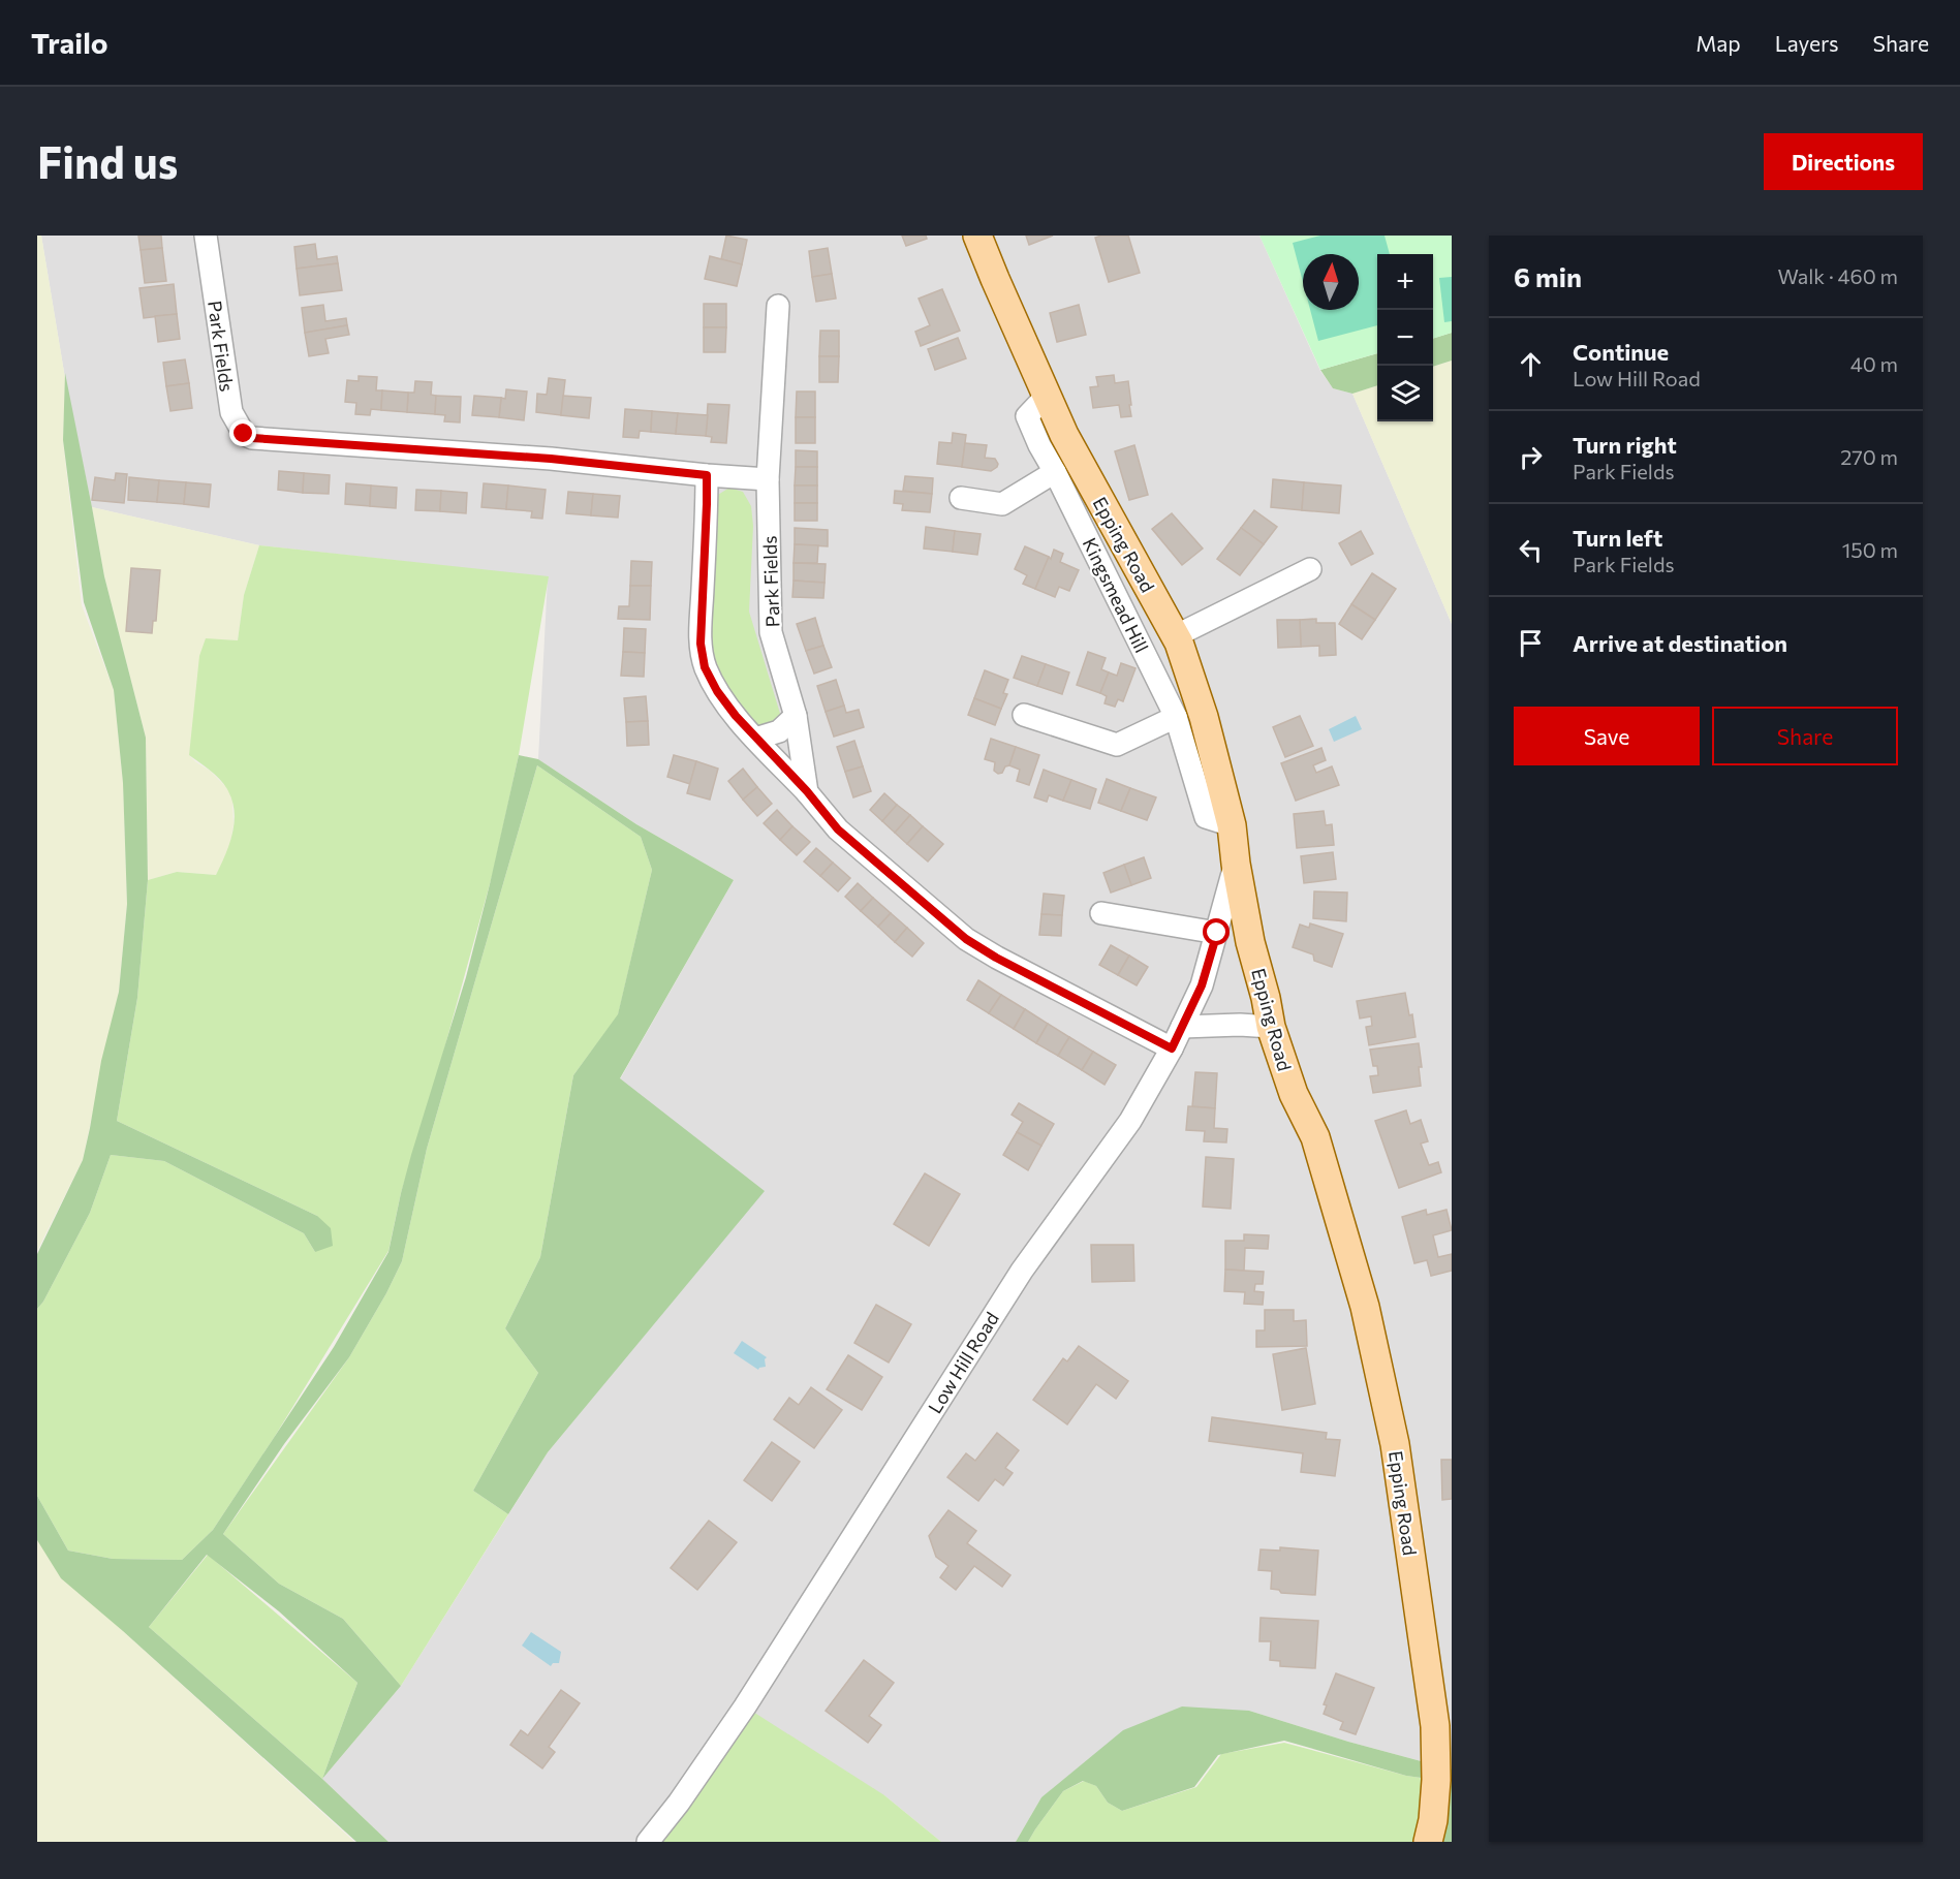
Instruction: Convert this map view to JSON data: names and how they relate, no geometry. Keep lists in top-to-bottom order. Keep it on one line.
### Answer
{"streets":{"main road":["Epping Road"],"street":["Park Fields","Kingsmead Hill","Low Hill Road"]},"crossings":[["Epping Road","Kingsmead Hill"],["Epping Road","Low Hill Road"]],"north":"top","page":{"header":"Trailo","nav":["Map","Layers","Share"],"buttons":["Directions",["Save","Share"]],"title":"Find us","heading":["6 min","Walk · 460 m"],"map_buttons":["+","−"],"list":[["Continue","Low Hill Road","40 m"],["Turn right","Park Fields","270 m"],["Turn left","Park Fields","150 m"],"Arrive at destination"]}}
